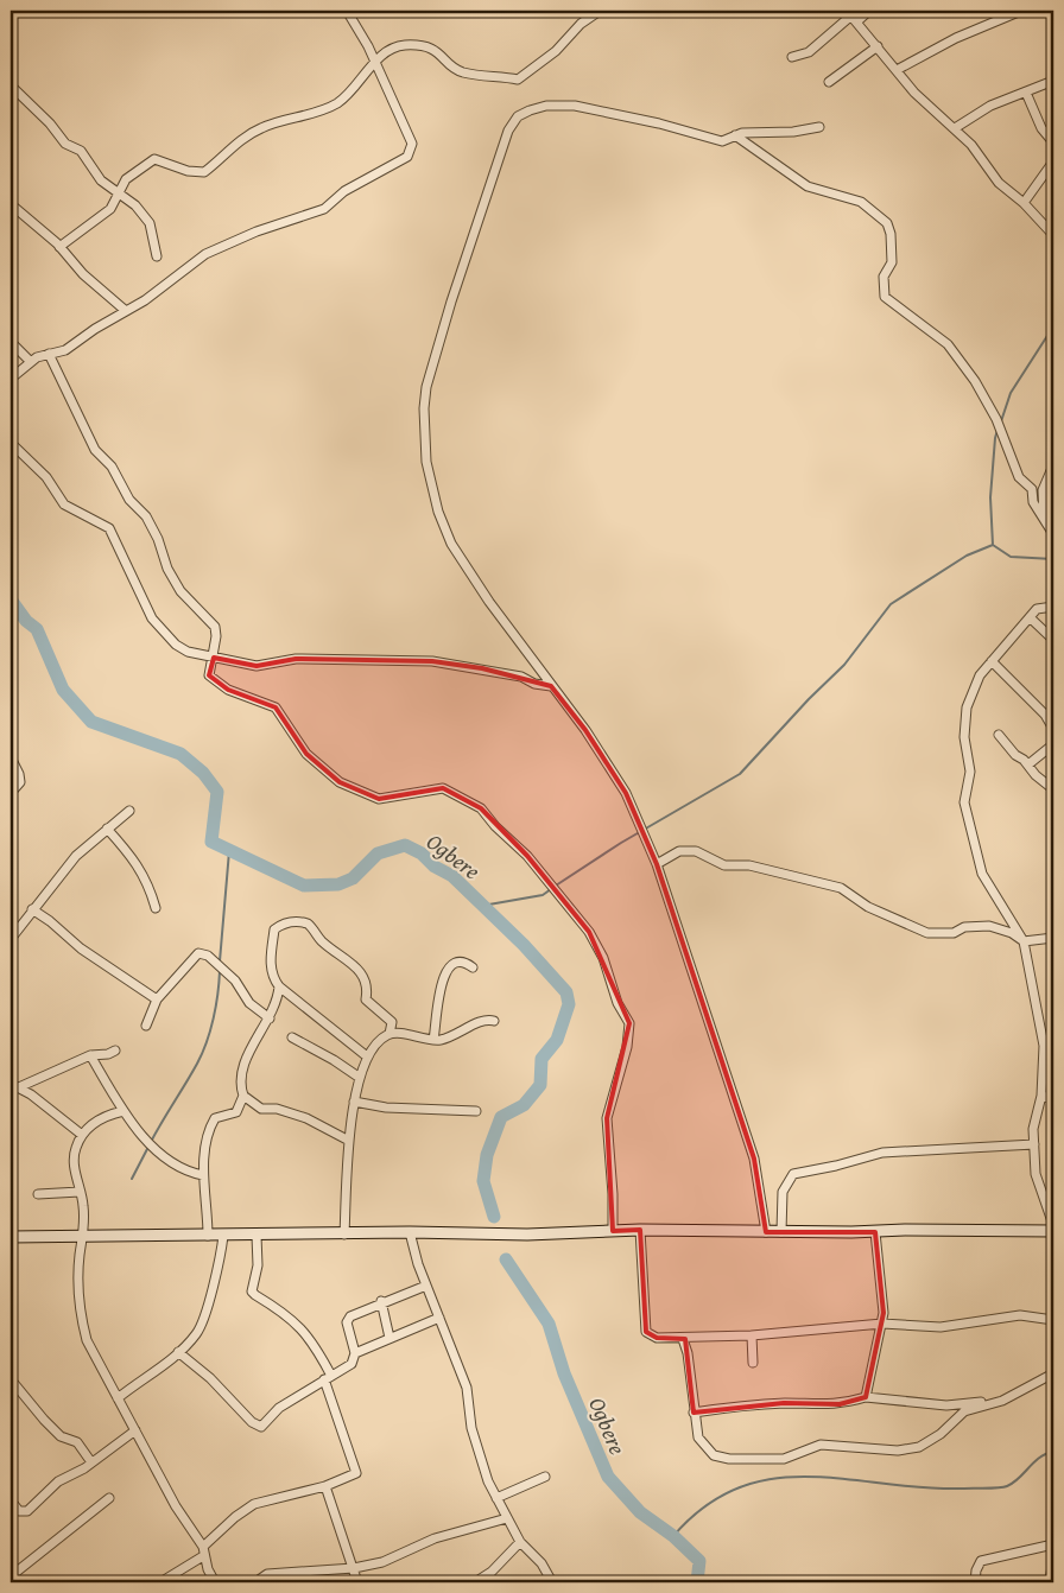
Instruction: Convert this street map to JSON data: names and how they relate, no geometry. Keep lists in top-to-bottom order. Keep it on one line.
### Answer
{"water":["Ogbere"]}
